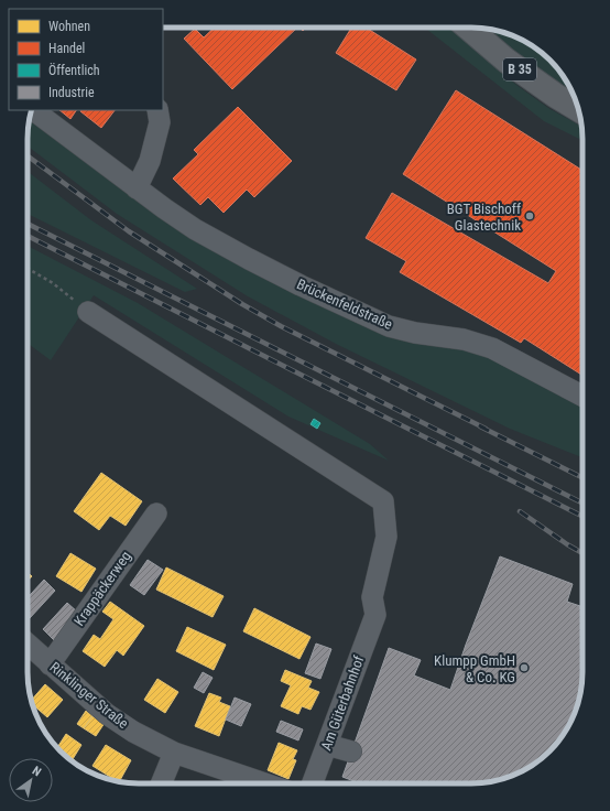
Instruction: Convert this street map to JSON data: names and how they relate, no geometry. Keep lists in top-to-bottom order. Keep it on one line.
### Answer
{"streets":{"main road":["B 35"],"street":["Brückenfeldstraße","Krappäckerweg","Rinklinger Straße","Am Güterbahnhof"]},"crossings":[["Krappäckerweg","Rinklinger Straße"]],"places":["BGT Bischoff Glastechnik","Klumpp GmbH & Co. KG"],"legend":["Wohnen","Handel","Öffentlich","Industrie"],"north":"top right"}
